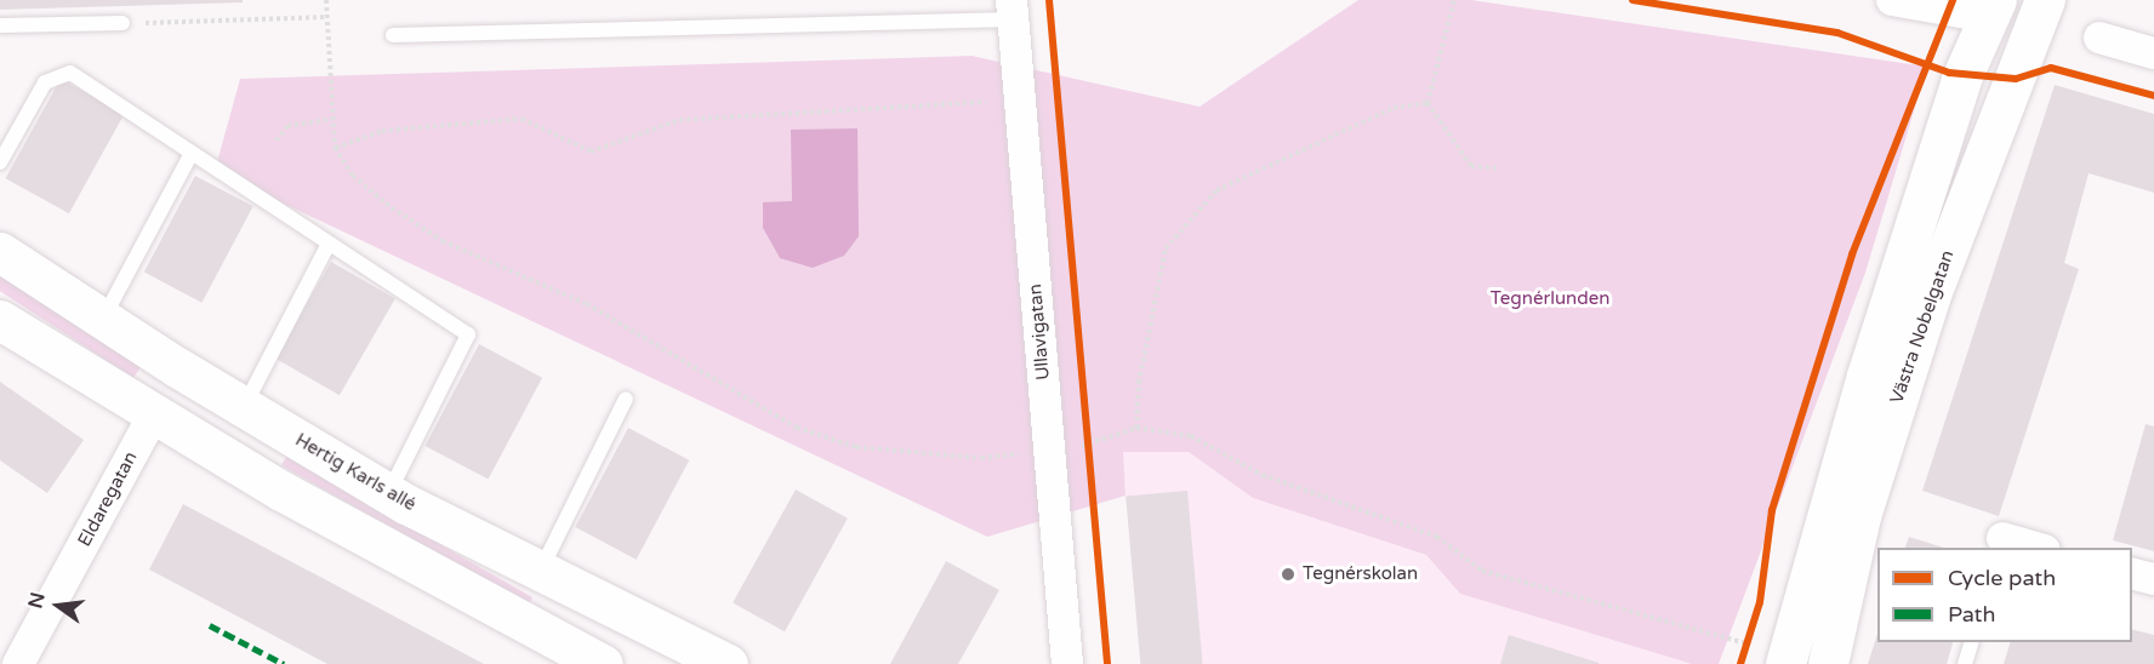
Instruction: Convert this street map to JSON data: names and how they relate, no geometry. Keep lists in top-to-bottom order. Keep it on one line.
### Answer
{"streets":{"main road":["Västra Nobelgatan","Hertig Karls allé"],"street":["Ullavigatan","Eldaregatan"]},"parks":["Tegnérlunden"],"places":["Tegnérskolan"],"legend":["Cycle path","Path"],"north":"left"}
